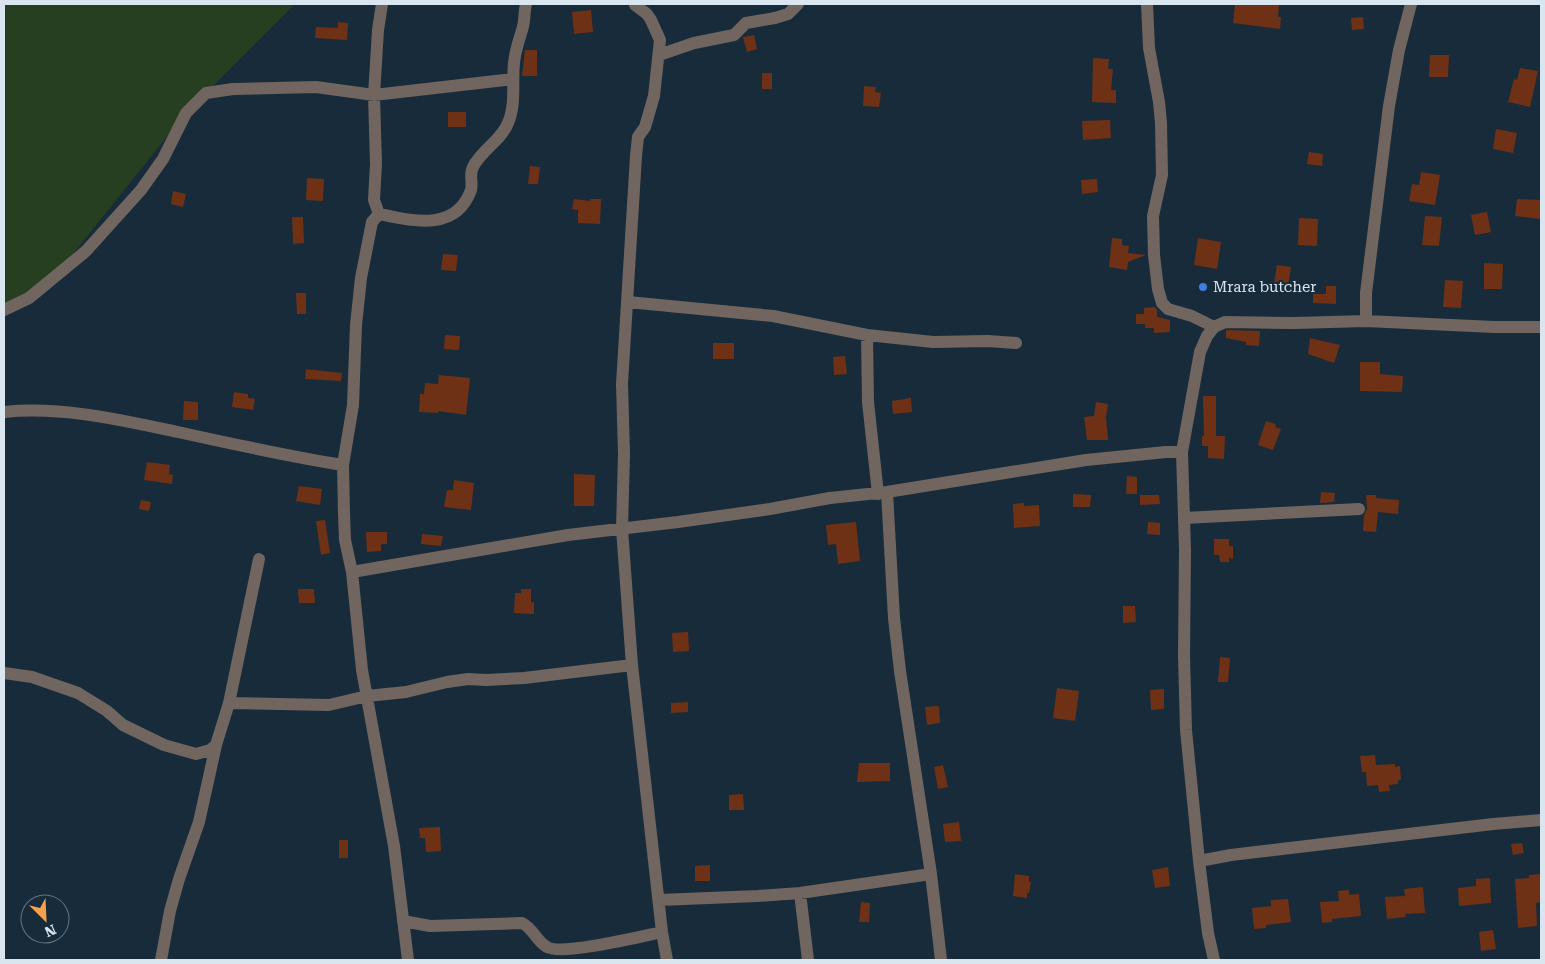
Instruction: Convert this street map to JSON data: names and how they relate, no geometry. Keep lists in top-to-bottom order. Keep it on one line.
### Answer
{"places":["Mrara butcher"],"north":"bottom right"}
